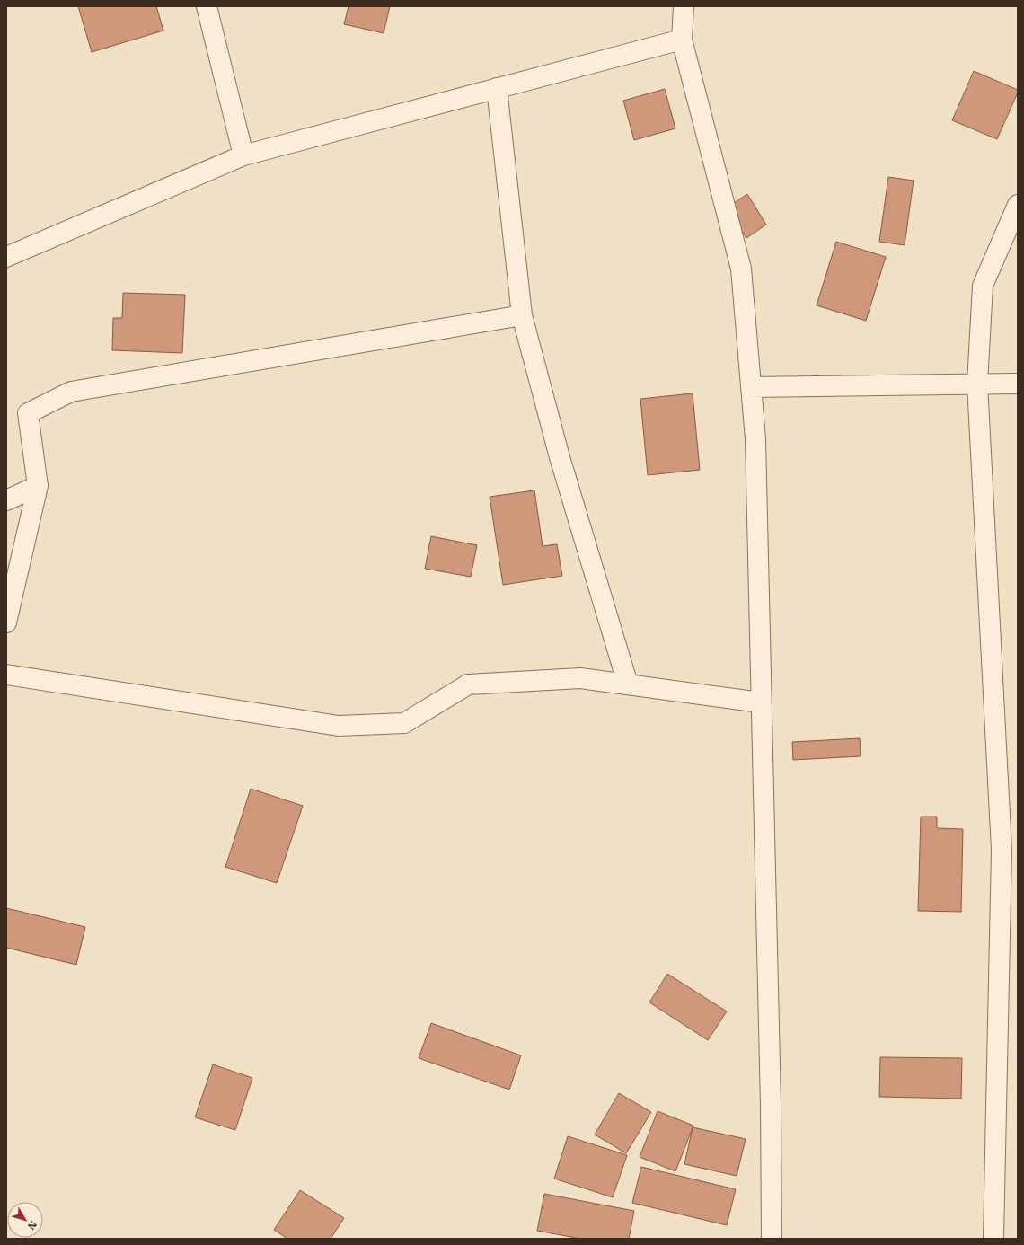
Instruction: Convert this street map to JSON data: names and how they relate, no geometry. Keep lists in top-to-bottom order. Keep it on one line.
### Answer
{"north":"bottom right"}
